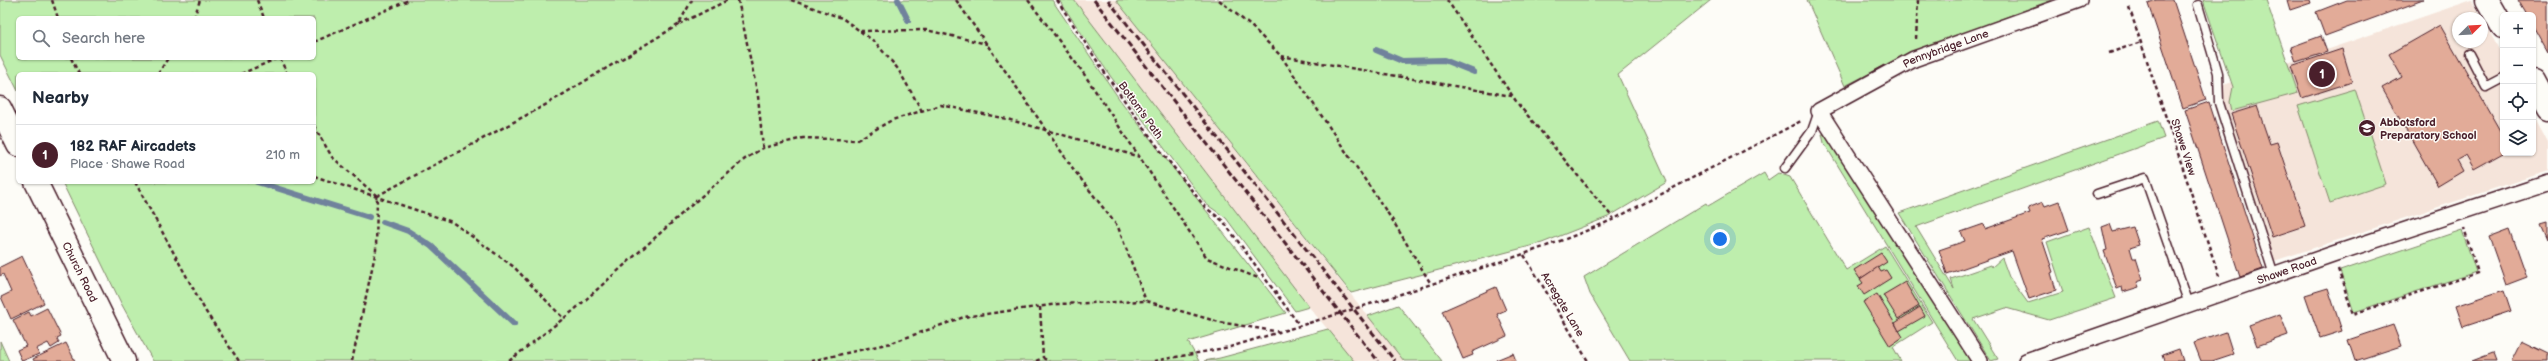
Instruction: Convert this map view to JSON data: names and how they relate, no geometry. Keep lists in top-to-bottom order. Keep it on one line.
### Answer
{"streets":{"main road":["Church Road"],"street":["Pennybridge Lane","Shawe Road"],"path":["Bottom's Path","Shawe View","Acregate Lane"]},"crossings":[["Shawe View","Shawe Road"]],"places":{"school or university":["Abbotsford Preparatory School"]},"north":"top right","page":{"map_buttons":["+","−"],"search":"Search here","pins":"1","heading":"Nearby","list":[{"mark":"1","name":"182 RAF Aircadets","note":"Place · Shawe Road","value":"210 m"}]}}
